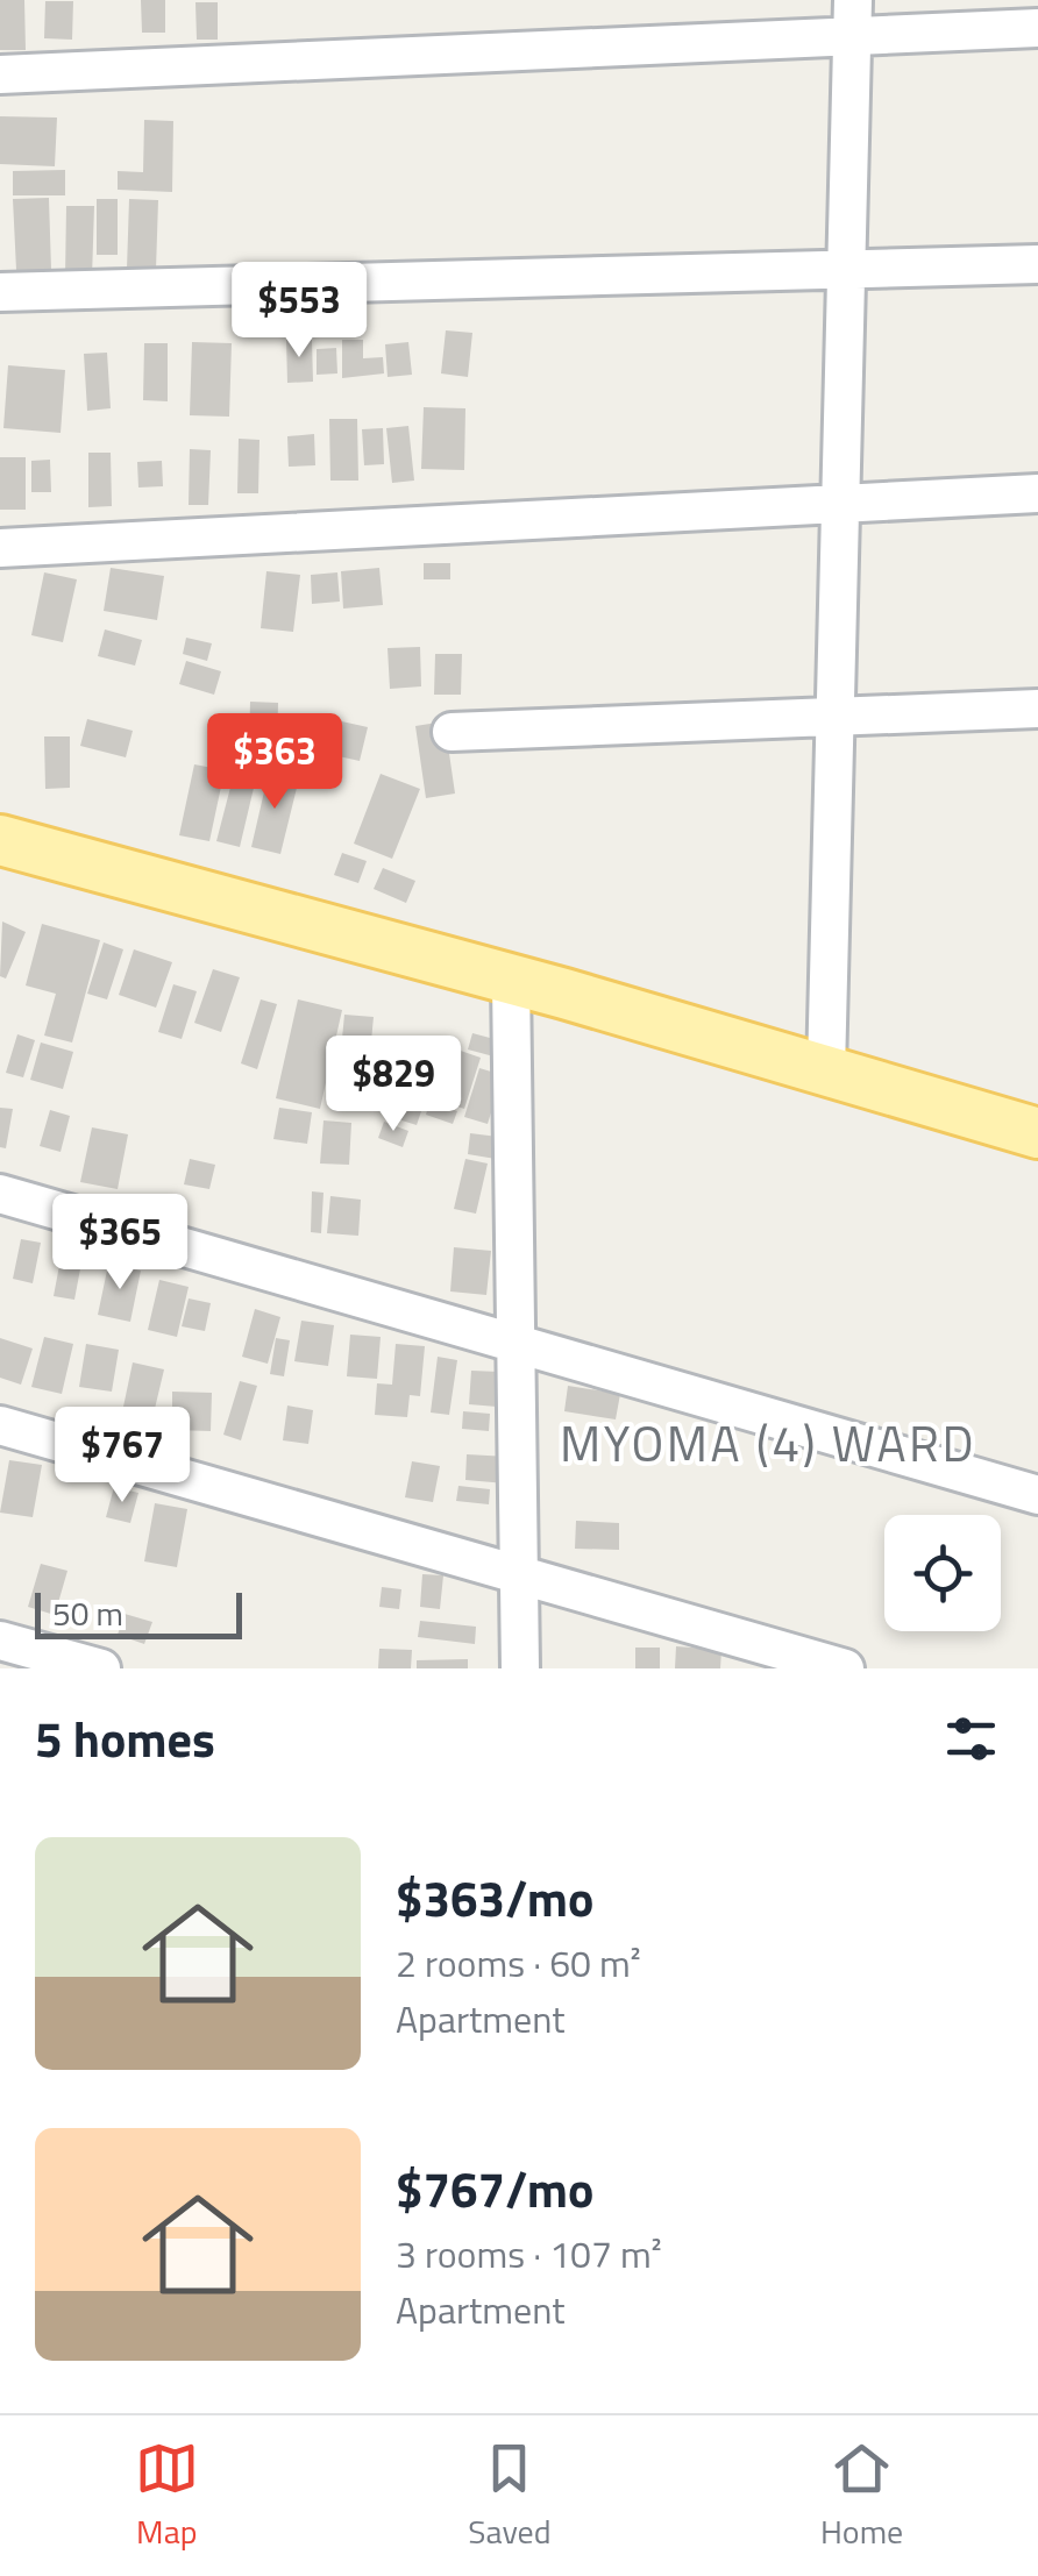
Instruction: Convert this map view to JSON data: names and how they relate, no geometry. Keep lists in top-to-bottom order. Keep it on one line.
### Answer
{"districts":["MYOMA (4) WARD"],"scale_bar":"50 m","page":{"price":["$553","$363","$829","$365","$767"],"scale":"50 m","heading":"5 homes","list":[{"name":"$363/mo","note":"2 rooms · 60 m² · Apartment"},{"name":"$767/mo","note":"3 rooms · 107 m² · Apartment"}],"tabs":["Map","Saved","Home"]}}
